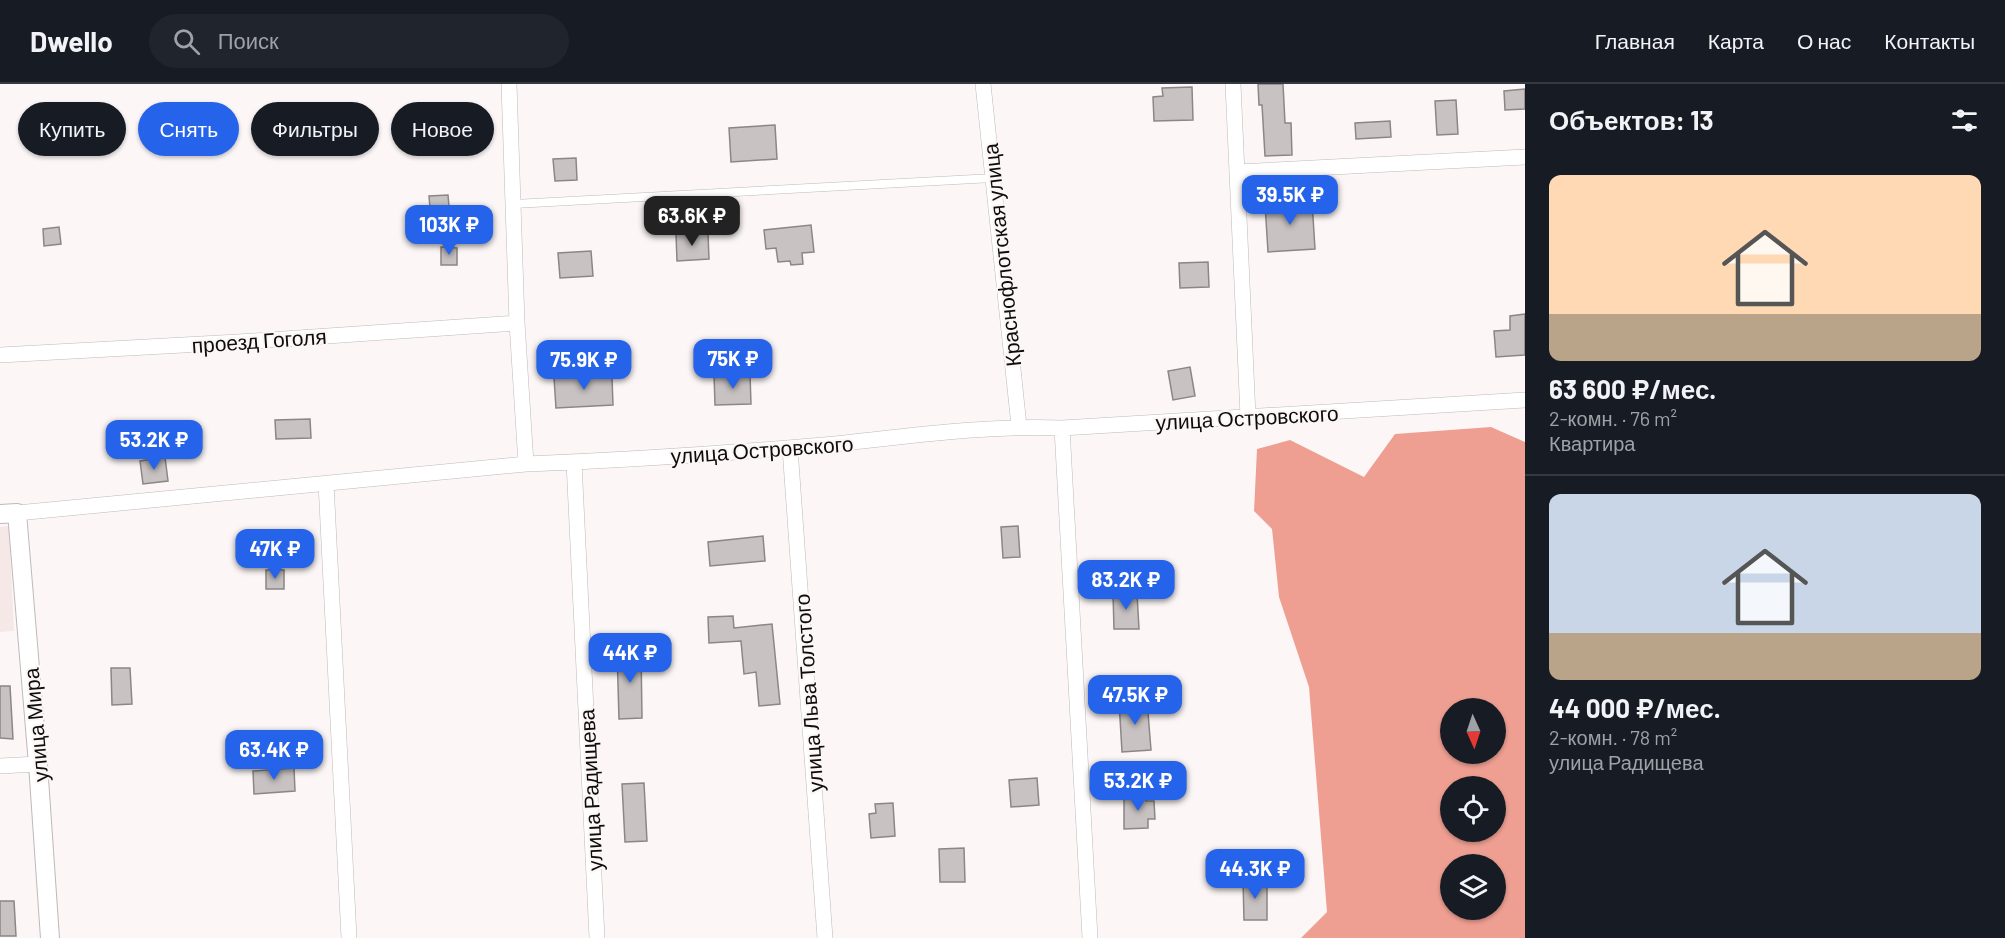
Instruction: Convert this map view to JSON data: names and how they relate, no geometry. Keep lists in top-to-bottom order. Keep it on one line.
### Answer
{"streets":{"street":["Краснофлотская улица","проезд Гоголя","улица Островского","улица Льва Толстого","улица Мира","улица Радищева"]},"crossings":[["Краснофлотская улица","улица Островского"],["улица Островского","улица Льва Толстого"],["улица Островского","улица Мира"],["улица Островского","улица Радищева"]],"north":"bottom","page":{"header":"Dwello","search":"Поиск","nav":["Главная","Карта","О нас","Контакты"],"heading":"Объектов: 13","chip":["Купить","Снять","Фильтры","Новое"],"list":[{"name":"63 600 ₽/мес.","note":"2-комн. · 76 m² · Квартира"},{"name":"44 000 ₽/мес.","note":"2-комн. · 78 m² · улица Радищева"}],"price":["39.5K ₽","63.6K ₽","103K ₽","75K ₽","75.9K ₽","53.2K ₽","47K ₽","83.2K ₽","44K ₽","47.5K ₽","63.4K ₽","53.2K ₽","44.3K ₽"]}}
